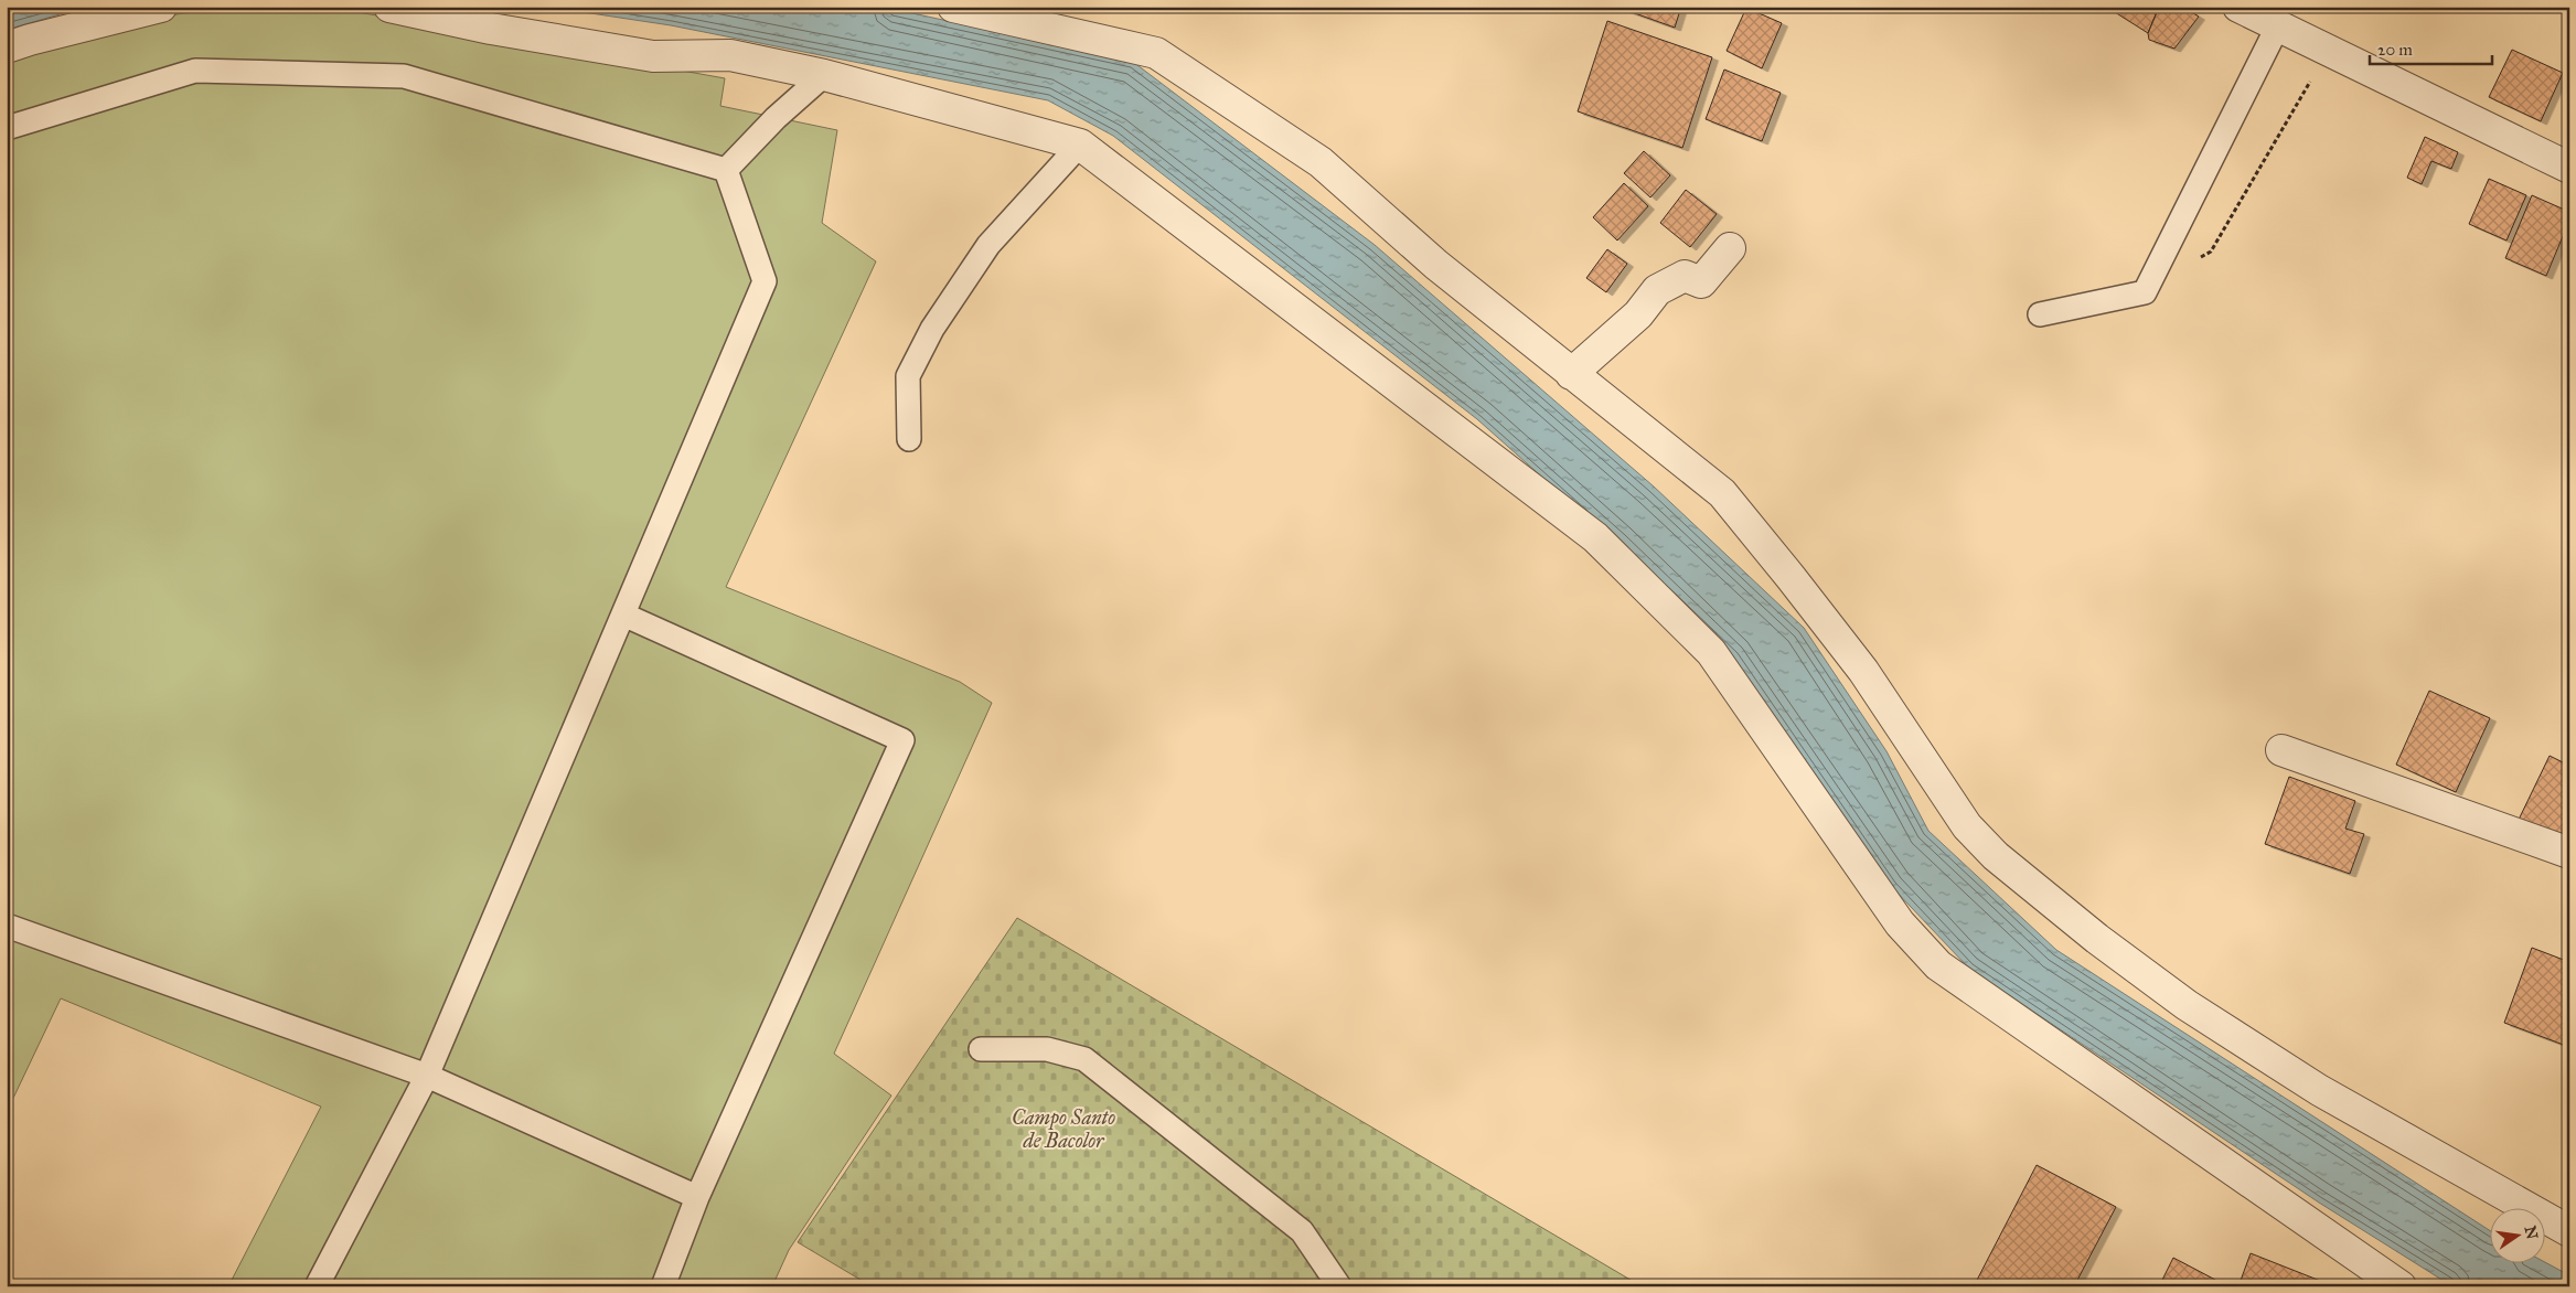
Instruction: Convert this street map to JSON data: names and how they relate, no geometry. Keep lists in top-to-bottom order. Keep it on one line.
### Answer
{"parks":["Campo Santo de Bacolor"],"scale_bar":"20 m","north":"right"}
